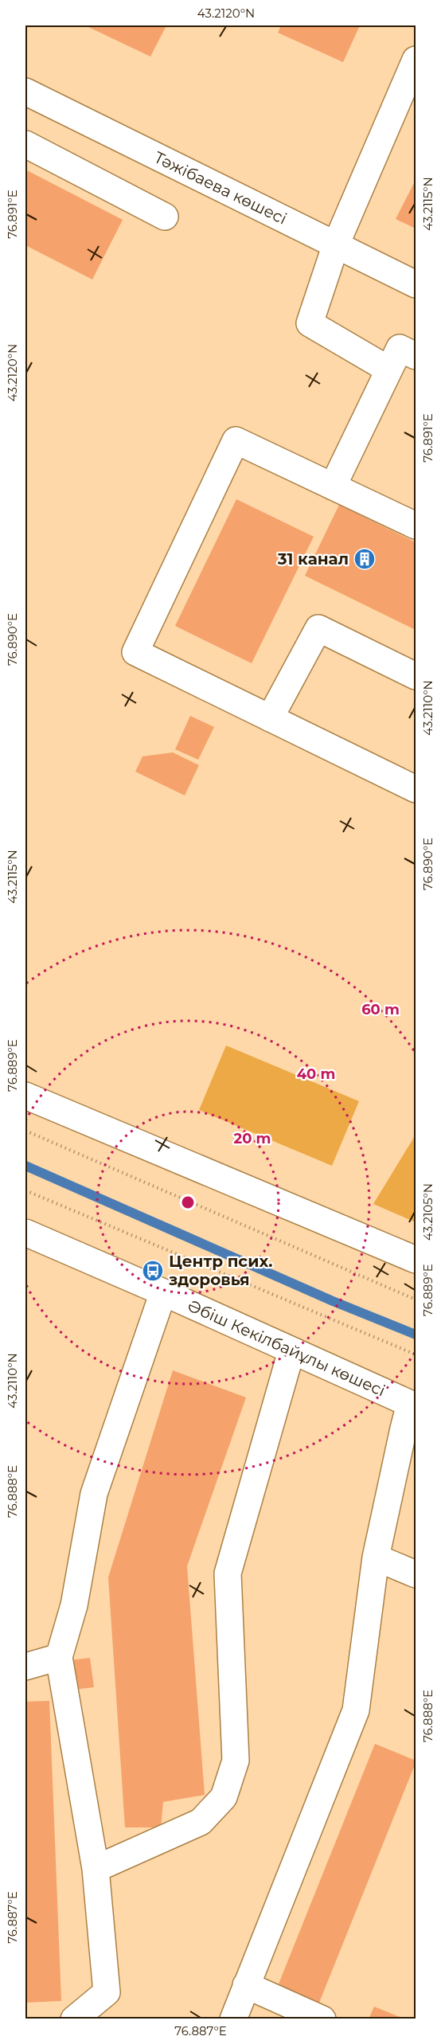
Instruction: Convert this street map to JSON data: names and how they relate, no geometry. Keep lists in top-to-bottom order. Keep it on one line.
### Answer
{"streets":{"street":["Тәжібаева көшесі","Әбіш Кекілбайұлы көшесі"]},"places":{"building":["31 канал"],"bus stop":["Центр псих. здоровья"]},"coordinates":["43.2120°N","43.2115°N","76.891°E","76.890°E","43.2110°N","76.889°E","43.2105°N","76.888°E","76.887°E"],"rings":["60 m","40 m","20 m"]}
